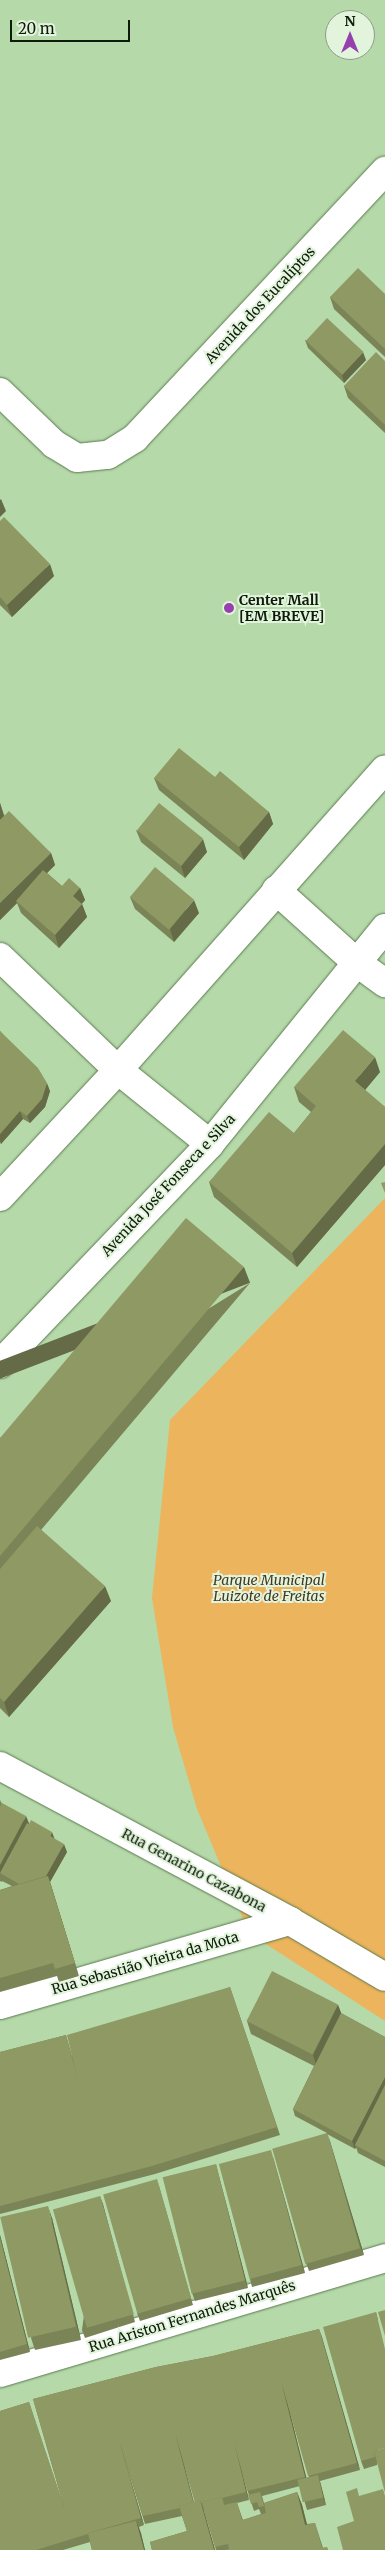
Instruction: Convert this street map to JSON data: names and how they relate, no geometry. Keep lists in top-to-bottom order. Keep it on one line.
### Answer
{"streets":{"street":["Avenida dos Eucalíptos","Avenida José Fonseca e Silva","Rua Genarino Cazabona","Rua Sebastião Vieira da Mota","Rua Ariston Fernandes Marquês"]},"crossings":[["Rua Genarino Cazabona","Rua Sebastião Vieira da Mota"]],"parks":["Parque Municipal Luizote de Freitas"],"places":["Center Mall [EM BREVE]"],"scale_bar":"20 m","north":"top"}
